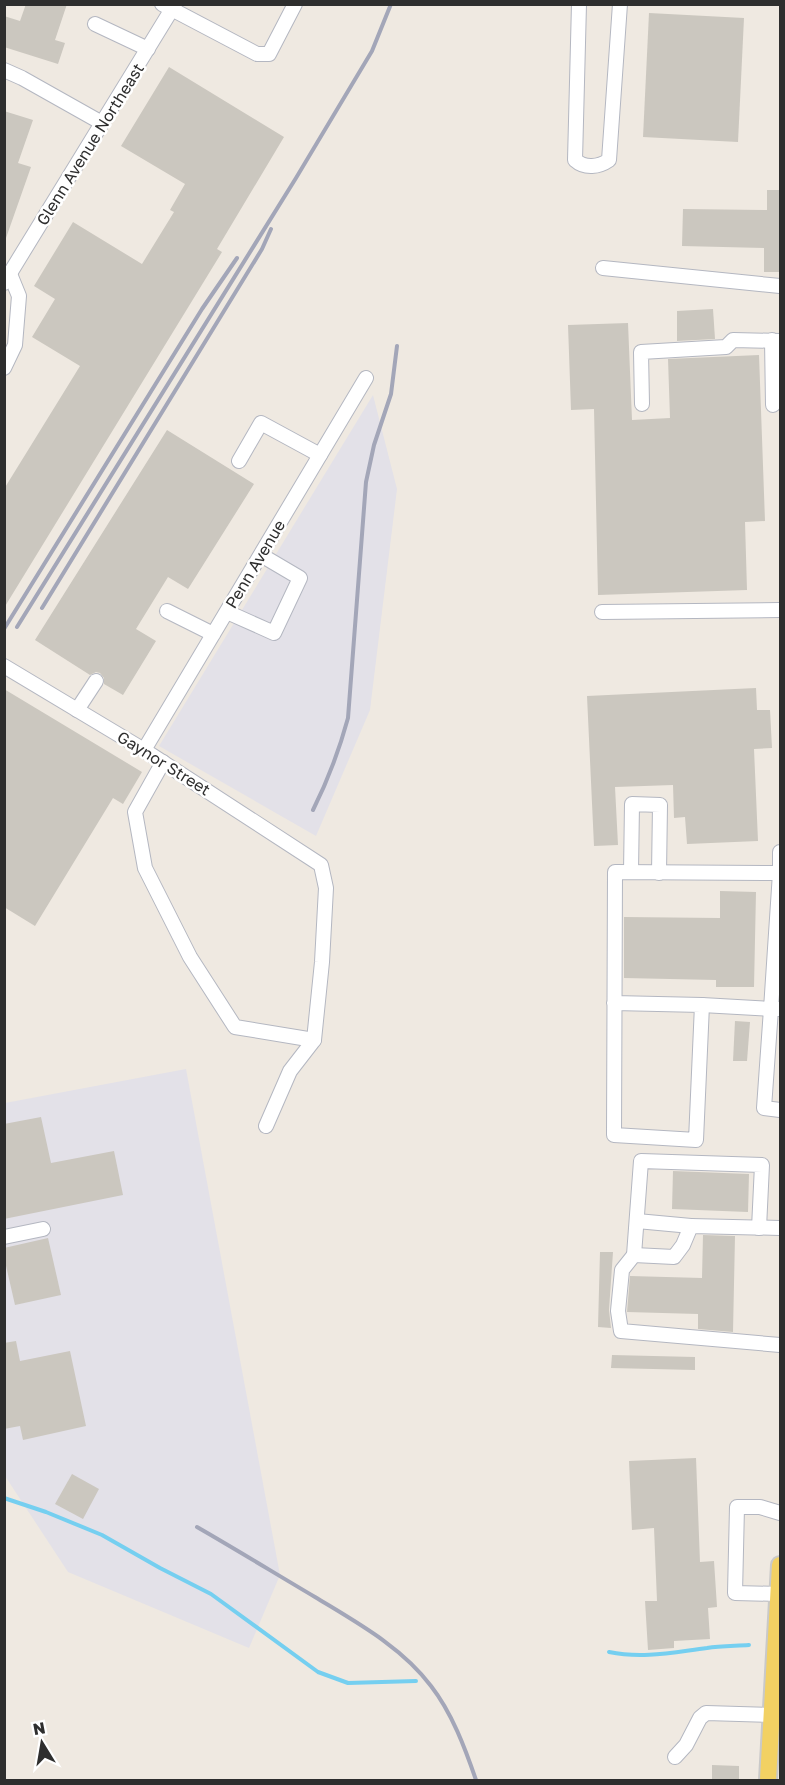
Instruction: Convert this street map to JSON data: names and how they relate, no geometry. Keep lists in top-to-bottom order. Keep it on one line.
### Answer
{"streets":{"street":["Glenn Avenue Northeast","Penn Avenue","Gaynor Street"]},"crossings":[["Penn Avenue","Gaynor Street"]],"north":"top"}
